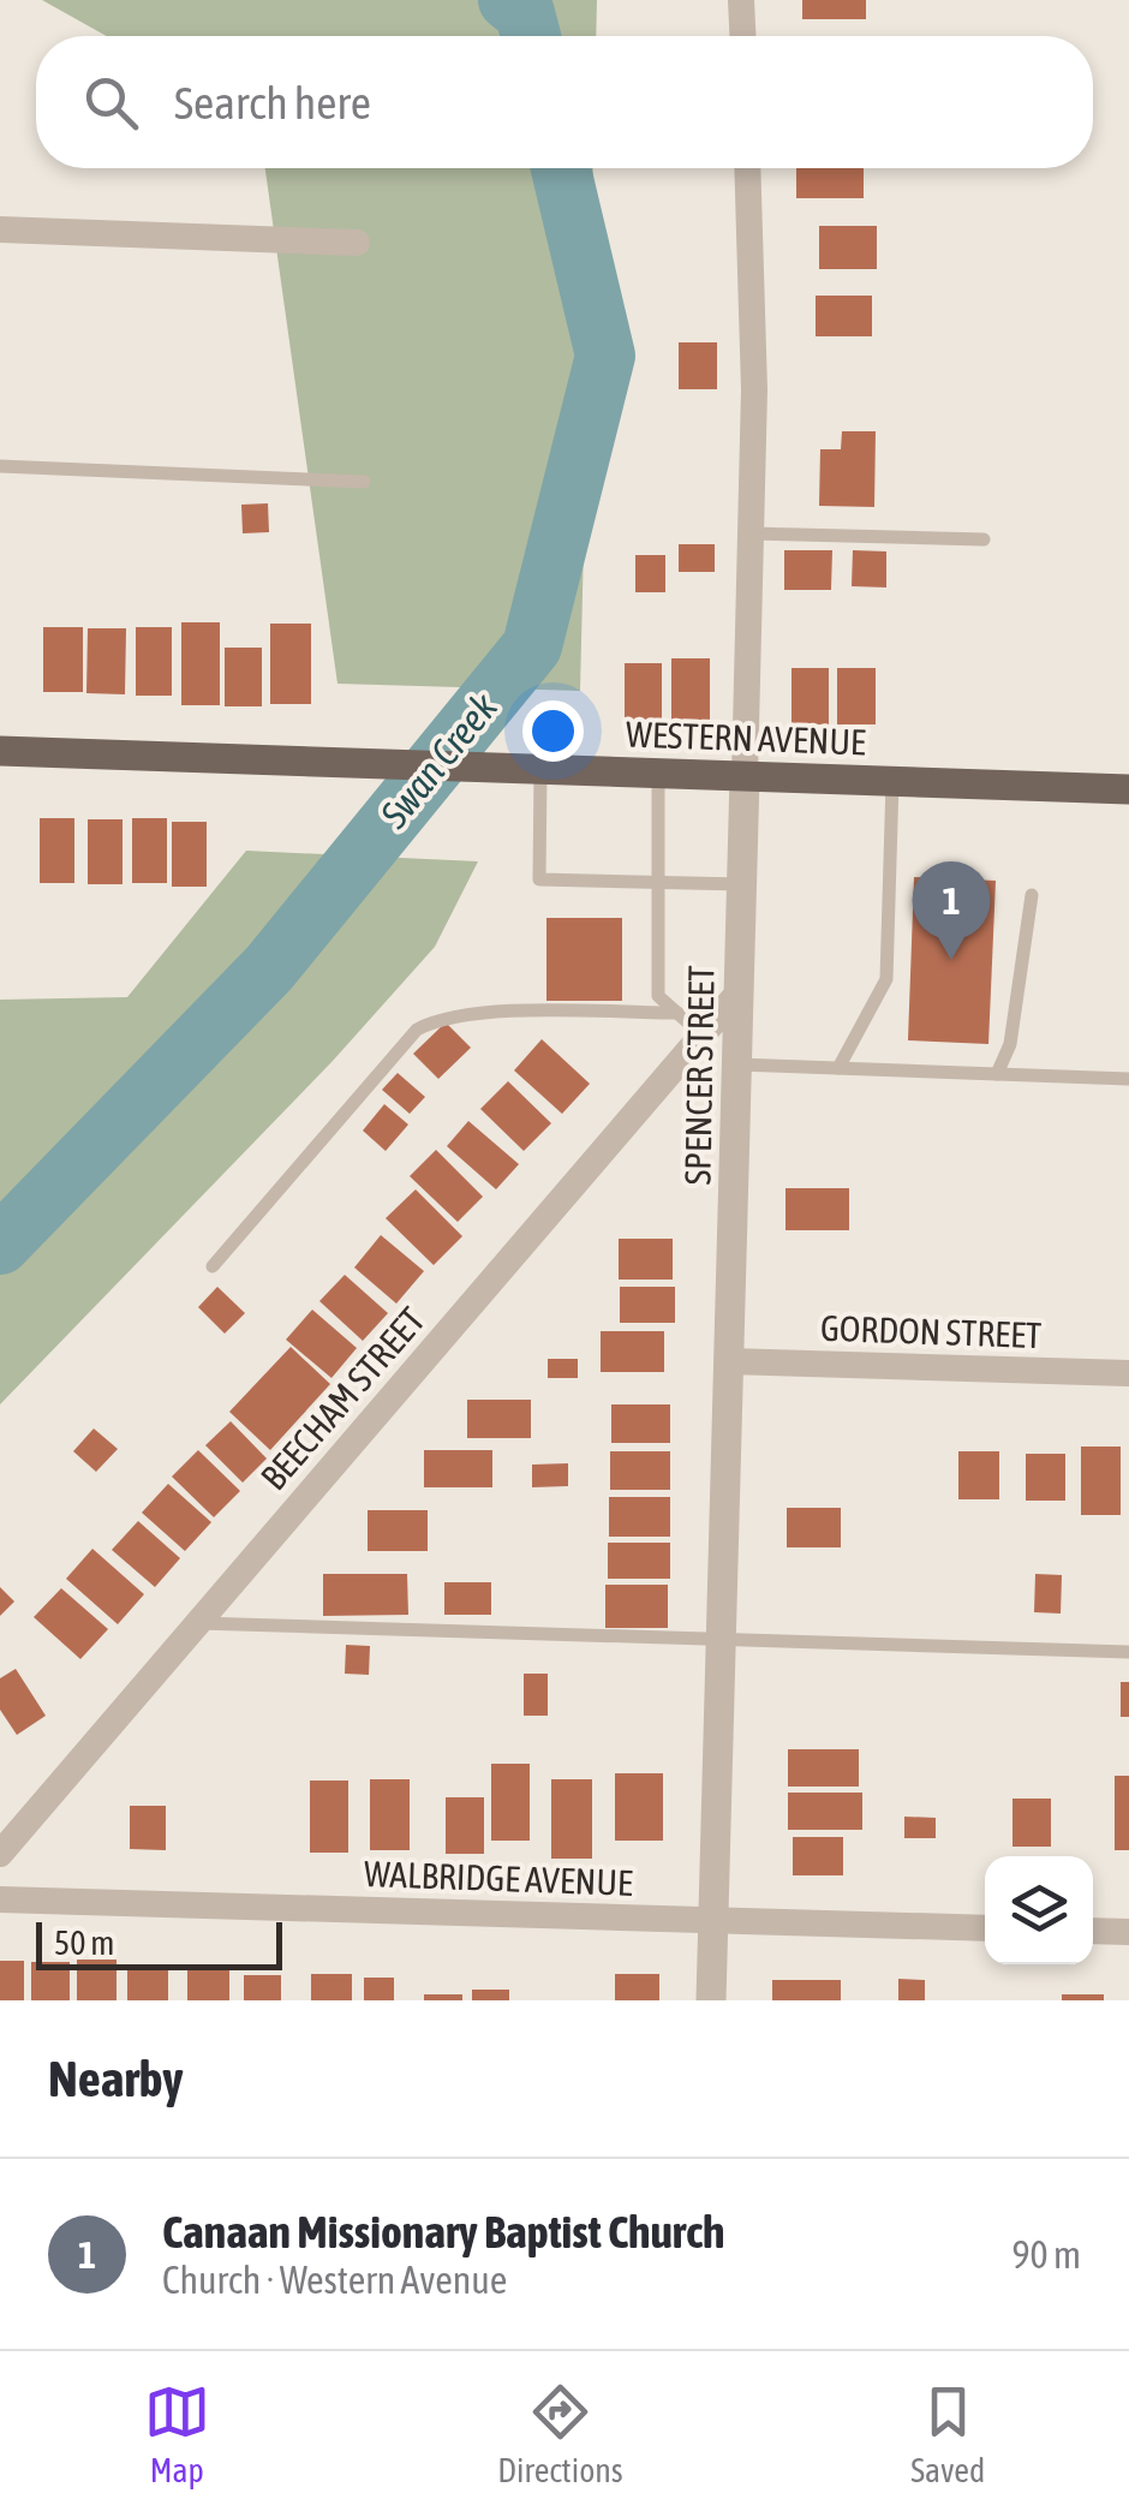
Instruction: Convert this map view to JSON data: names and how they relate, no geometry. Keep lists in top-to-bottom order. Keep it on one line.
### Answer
{"streets":{"main road":["WESTERN AVENUE"],"street":["SPENCER STREET","GORDON STREET","BEECHAM STREET","WALBRIDGE AVENUE"]},"crossings":[["WESTERN AVENUE","SPENCER STREET"],["SPENCER STREET","GORDON STREET"],["SPENCER STREET","BEECHAM STREET"],["SPENCER STREET","WALBRIDGE AVENUE"]],"water":["Swan Creek"],"scale_bar":"50 m","page":{"search":"Search here","pins":"1","scale":"50 m","heading":"Nearby","list":[{"mark":"1","name":"Canaan Missionary Baptist Church","note":"Church · Western Avenue","value":"90 m"}],"nav":["Map","Directions","Saved"]}}
